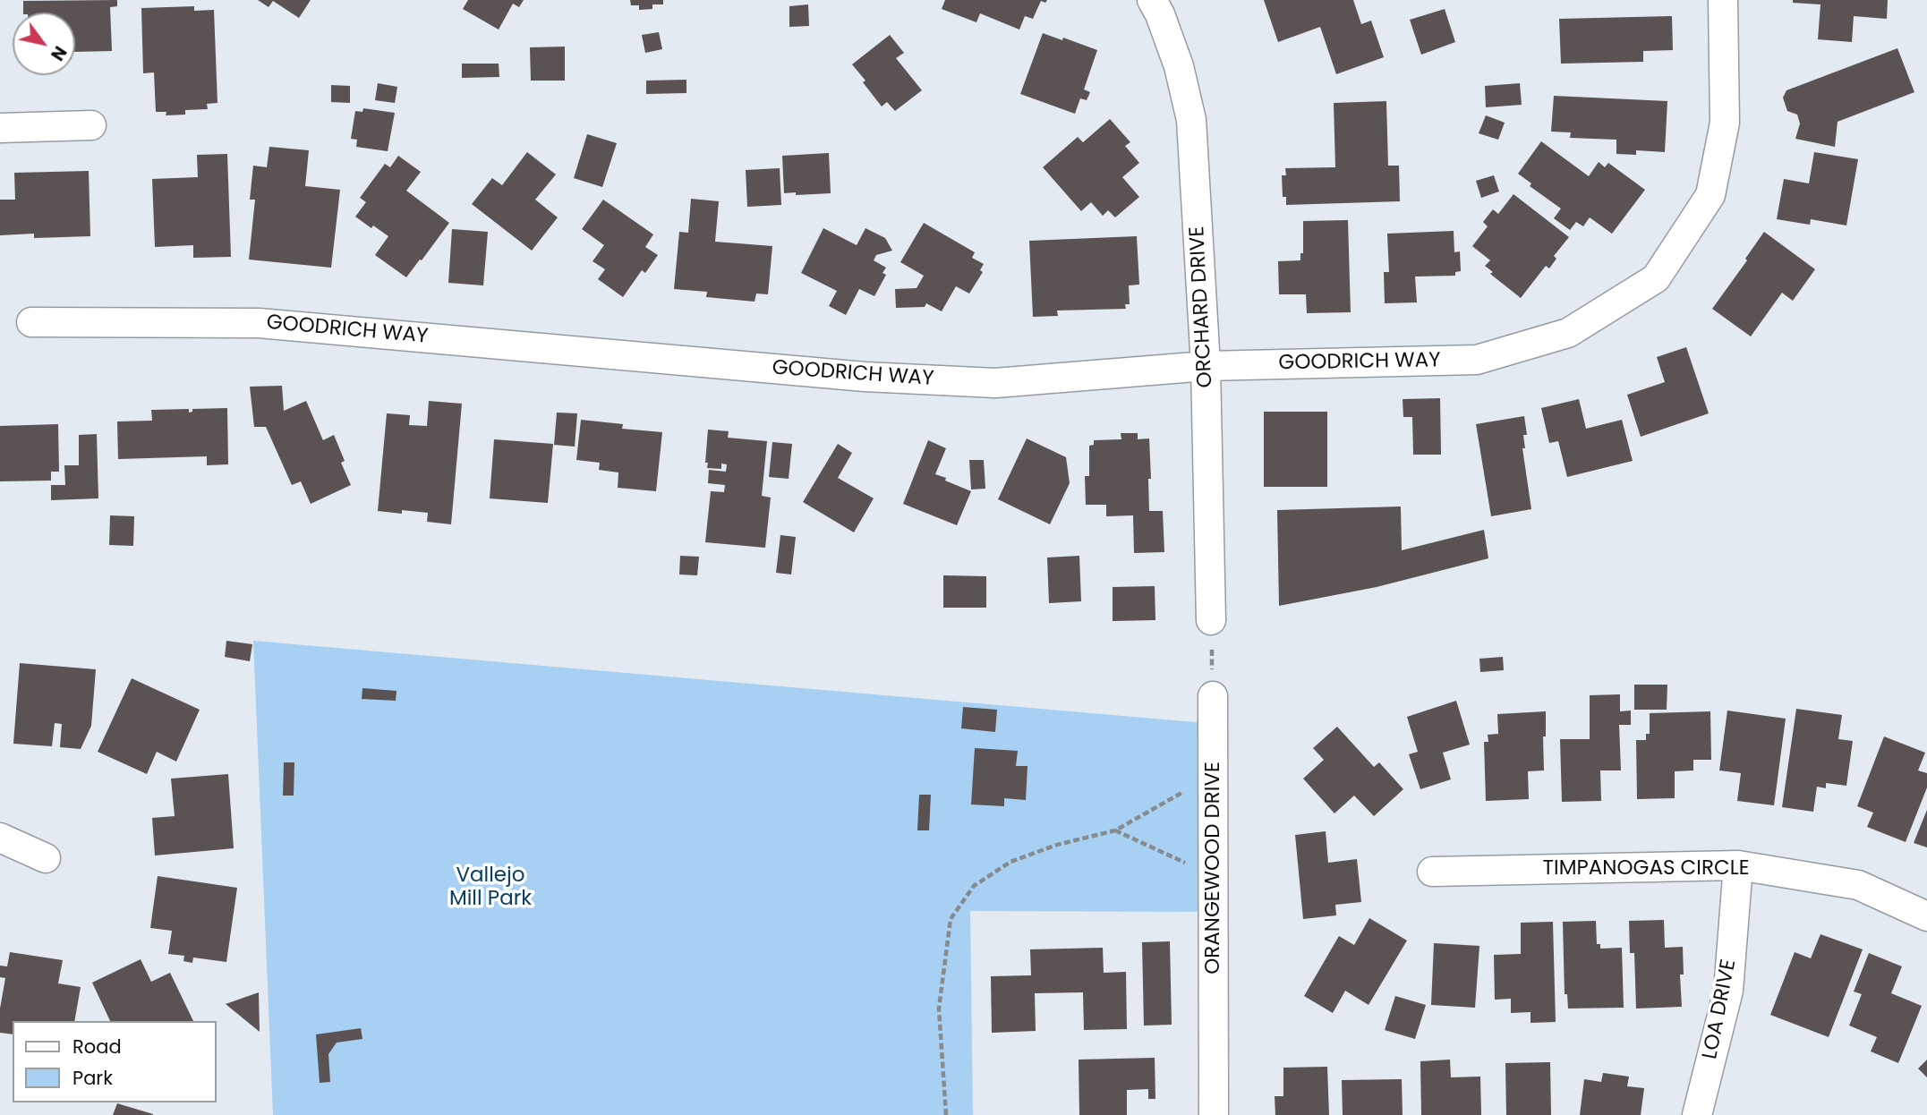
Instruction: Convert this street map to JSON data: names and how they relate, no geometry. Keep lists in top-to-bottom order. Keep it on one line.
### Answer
{"streets":{"street":["ORCHARD DRIVE","GOODRICH WAY","ORANGEWOOD DRIVE","TIMPANOGAS CIRCLE","LOA DRIVE"]},"crossings":[["ORCHARD DRIVE","GOODRICH WAY"],["TIMPANOGAS CIRCLE","LOA DRIVE"]],"parks":["Vallejo Mill Park"],"legend":["Road","Park"],"north":"bottom right"}
